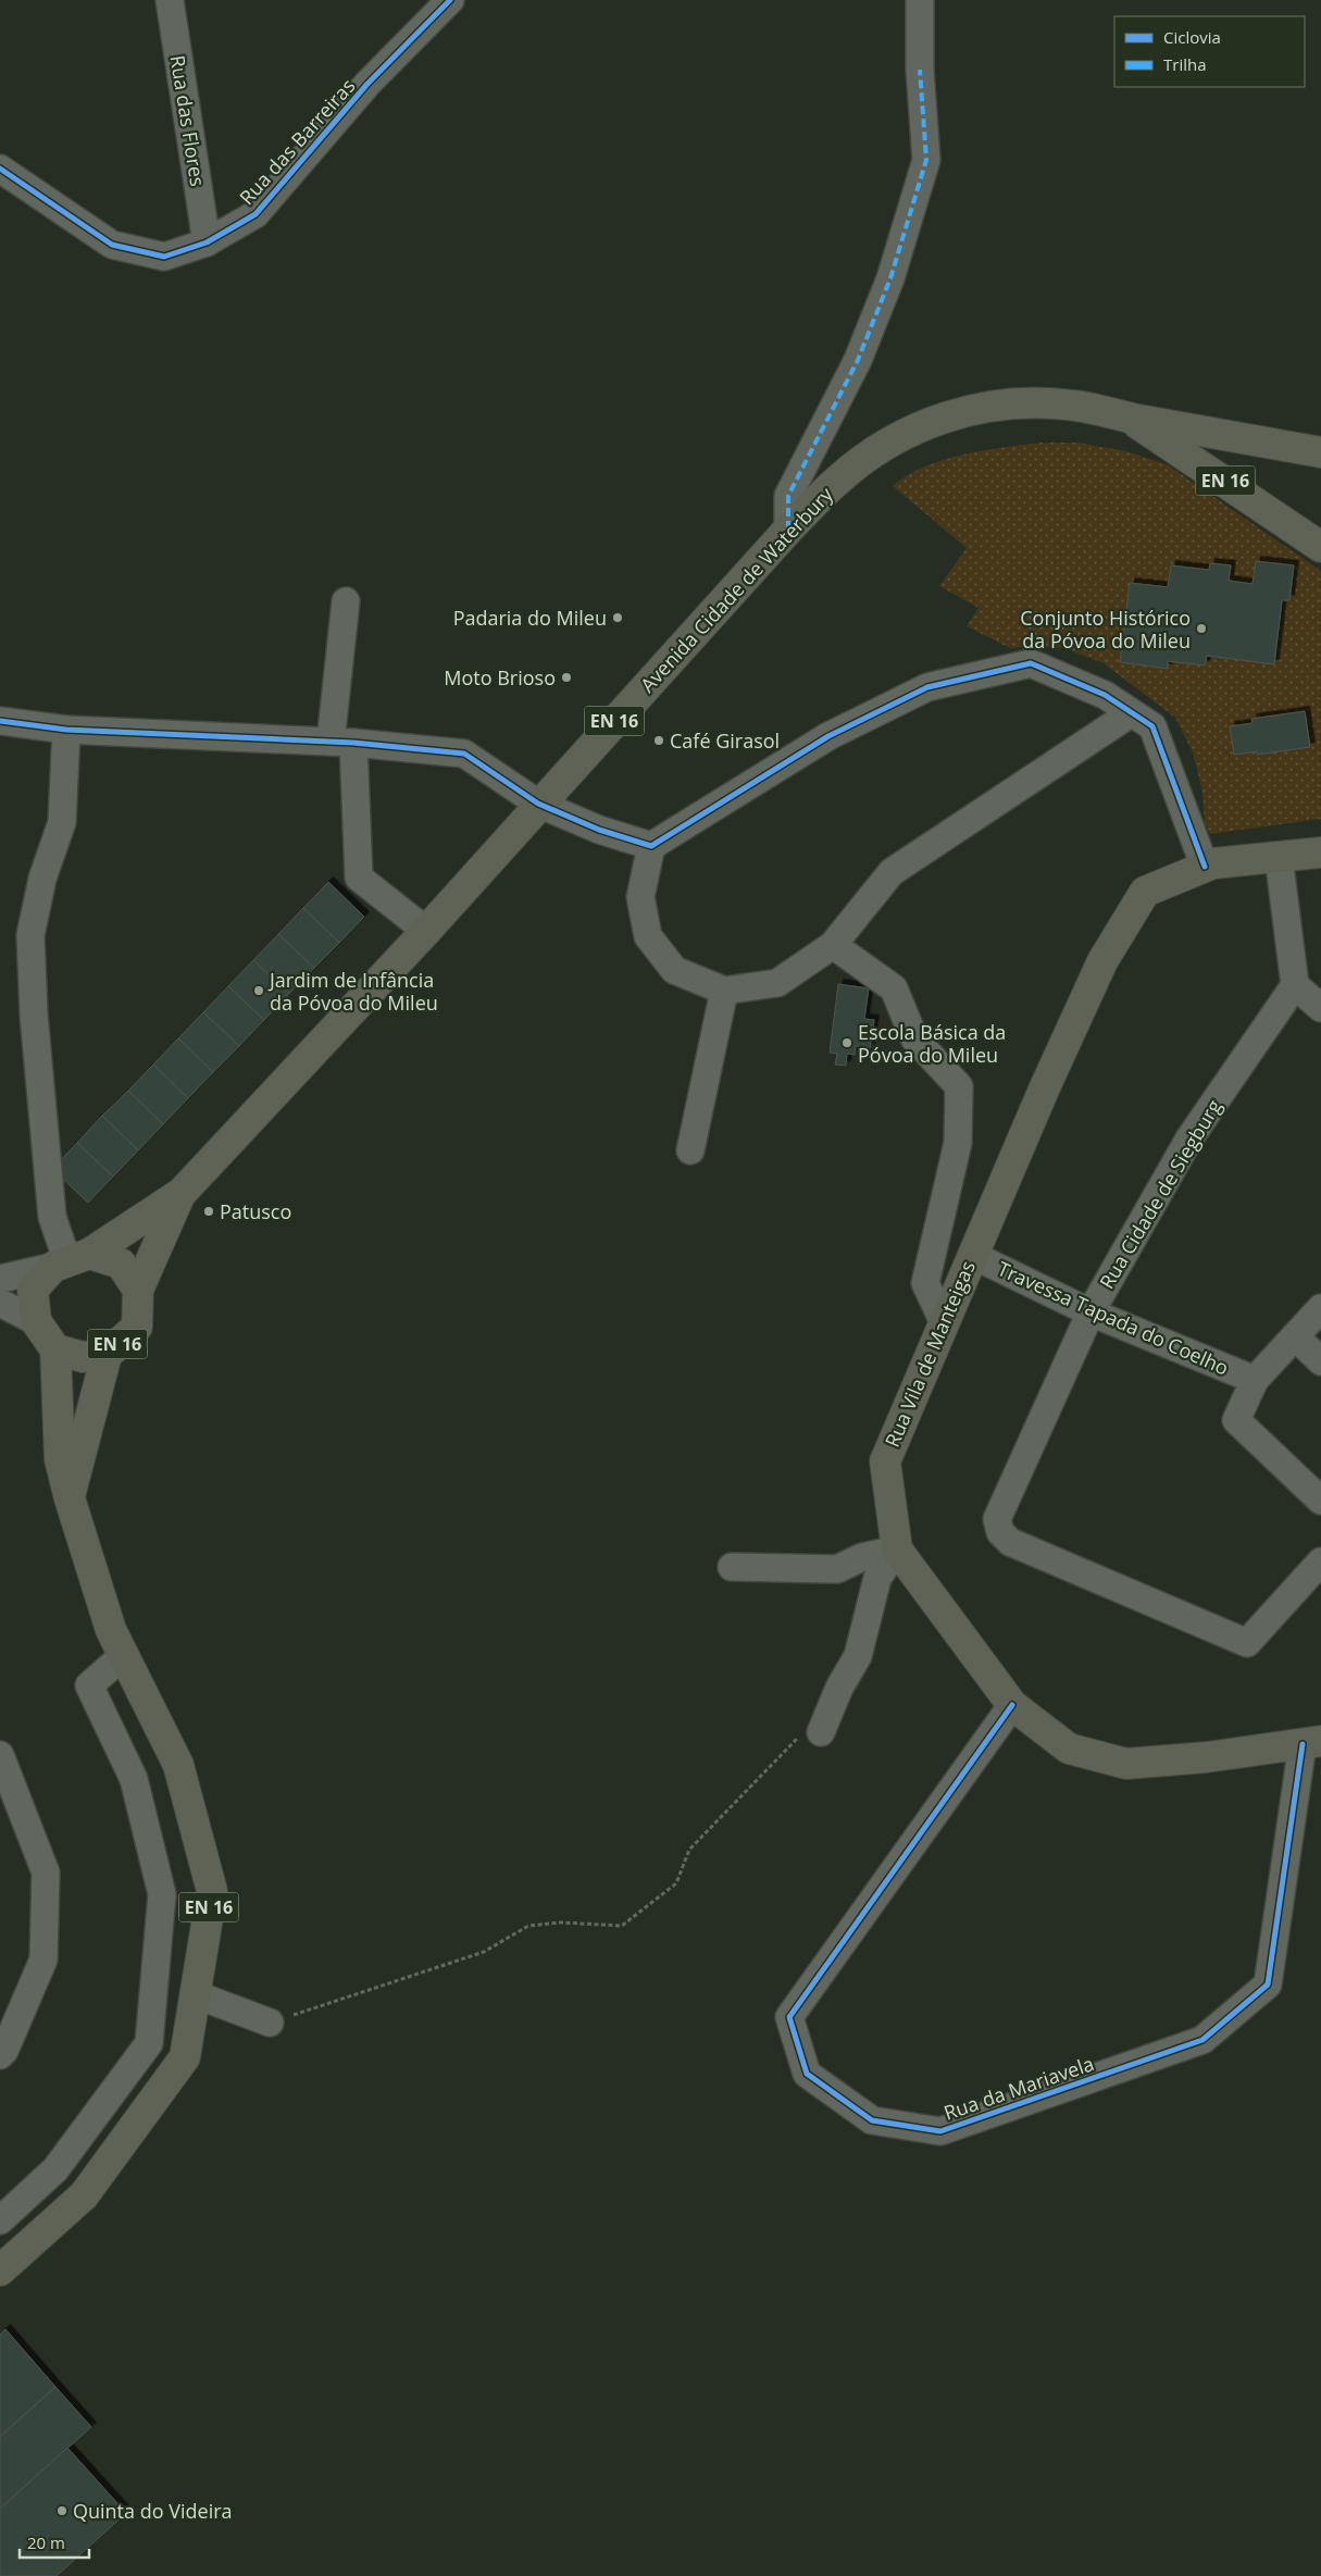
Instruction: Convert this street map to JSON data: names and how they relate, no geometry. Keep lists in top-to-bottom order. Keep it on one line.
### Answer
{"streets":{"main road":["EN 16","Avenida Cidade de Waterbury","Rua Vila de Manteigas"],"street":["Rua das Flores","Rua das Barreiras","Rua Cidade de Siegburg","Travessa Tapada do Coelho","Rua da Mariavela"]},"crossings":[["Rua das Flores","Rua das Barreiras"],["EN 16","Avenida Cidade de Waterbury"],["Rua Cidade de Siegburg","Travessa Tapada do Coelho"],["Travessa Tapada do Coelho","Rua Vila de Manteigas"],["Rua Vila de Manteigas","Rua da Mariavela"]],"places":["Padaria do Mileu","Conjunto Histórico da Póvoa do Mileu","Moto Brioso","Café Girasol","Jardim de Infância da Póvoa do Mileu","Escola Básica da Póvoa do Mileu","Patusco","Quinta do Videira"],"legend":["Ciclovia","Trilha"],"scale_bar":"20 m"}
